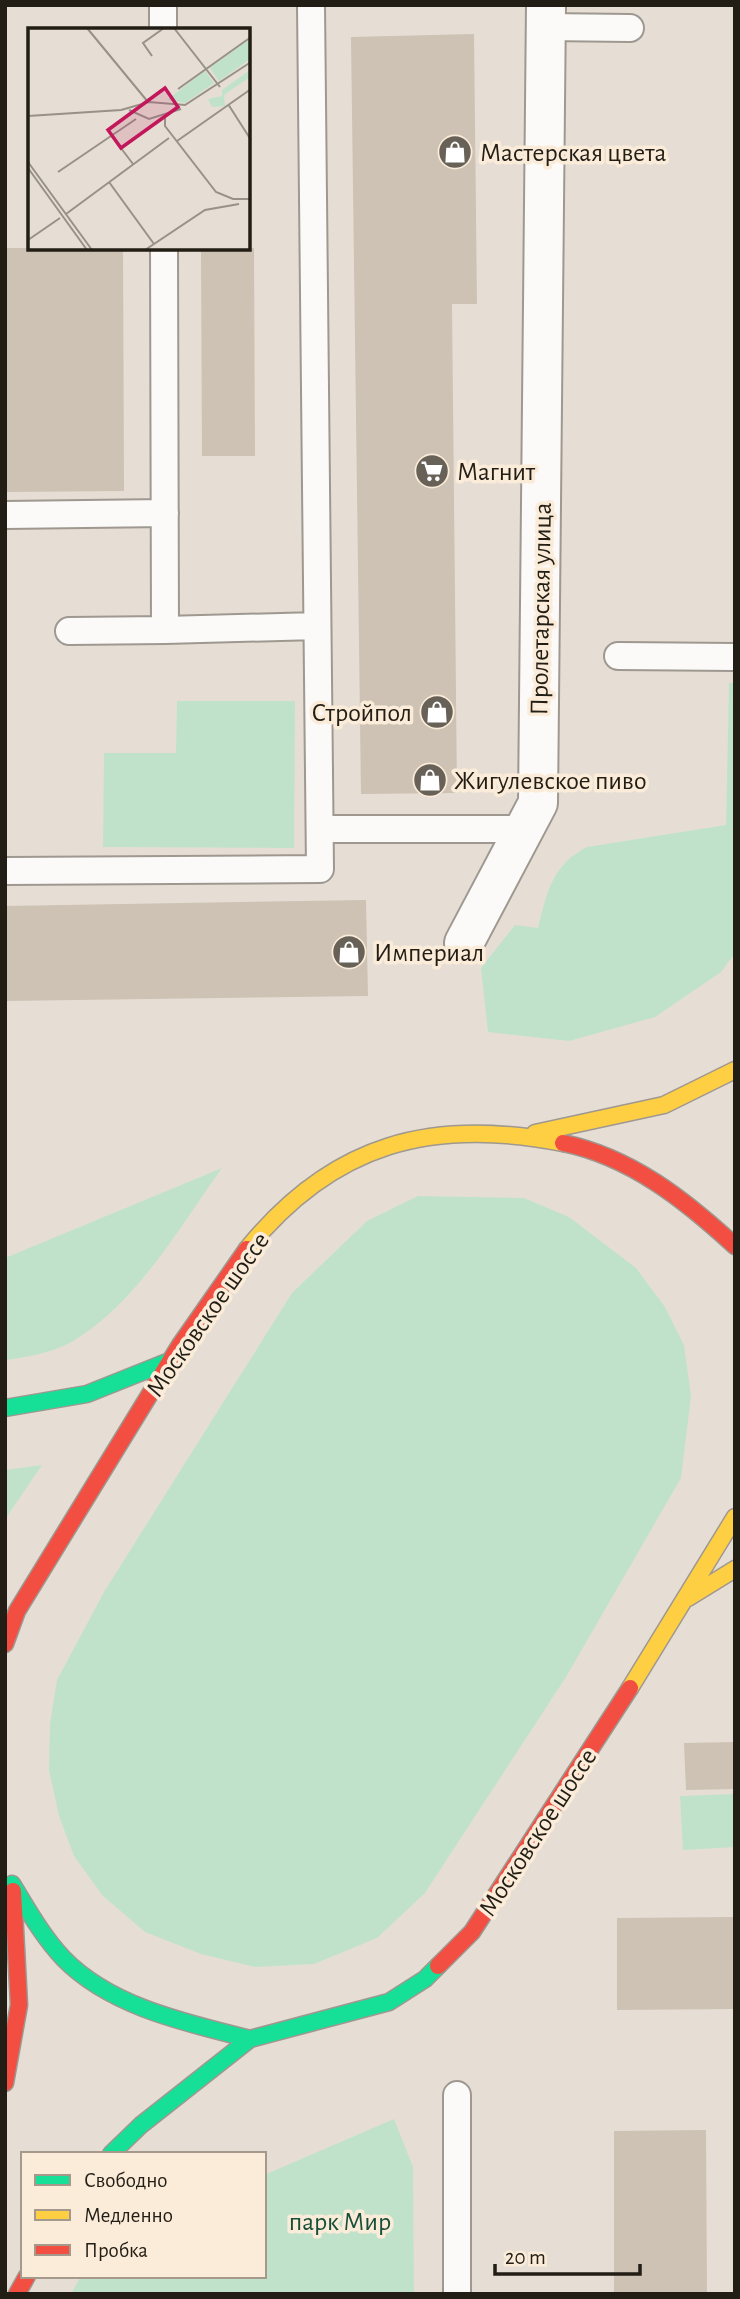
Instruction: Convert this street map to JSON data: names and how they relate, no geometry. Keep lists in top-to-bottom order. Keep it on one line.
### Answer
{"streets":{"main road":["Московское шоссе"],"street":["Пролетарская улица"]},"parks":["парк Мир"],"places":{"shop":["Мастерская цвета","Стройпол","Жигулевское пиво","Империал"],"supermarket":["Магнит"]},"legend":["Свободно","Медленно","Пробка"],"scale_bar":"20 m"}
